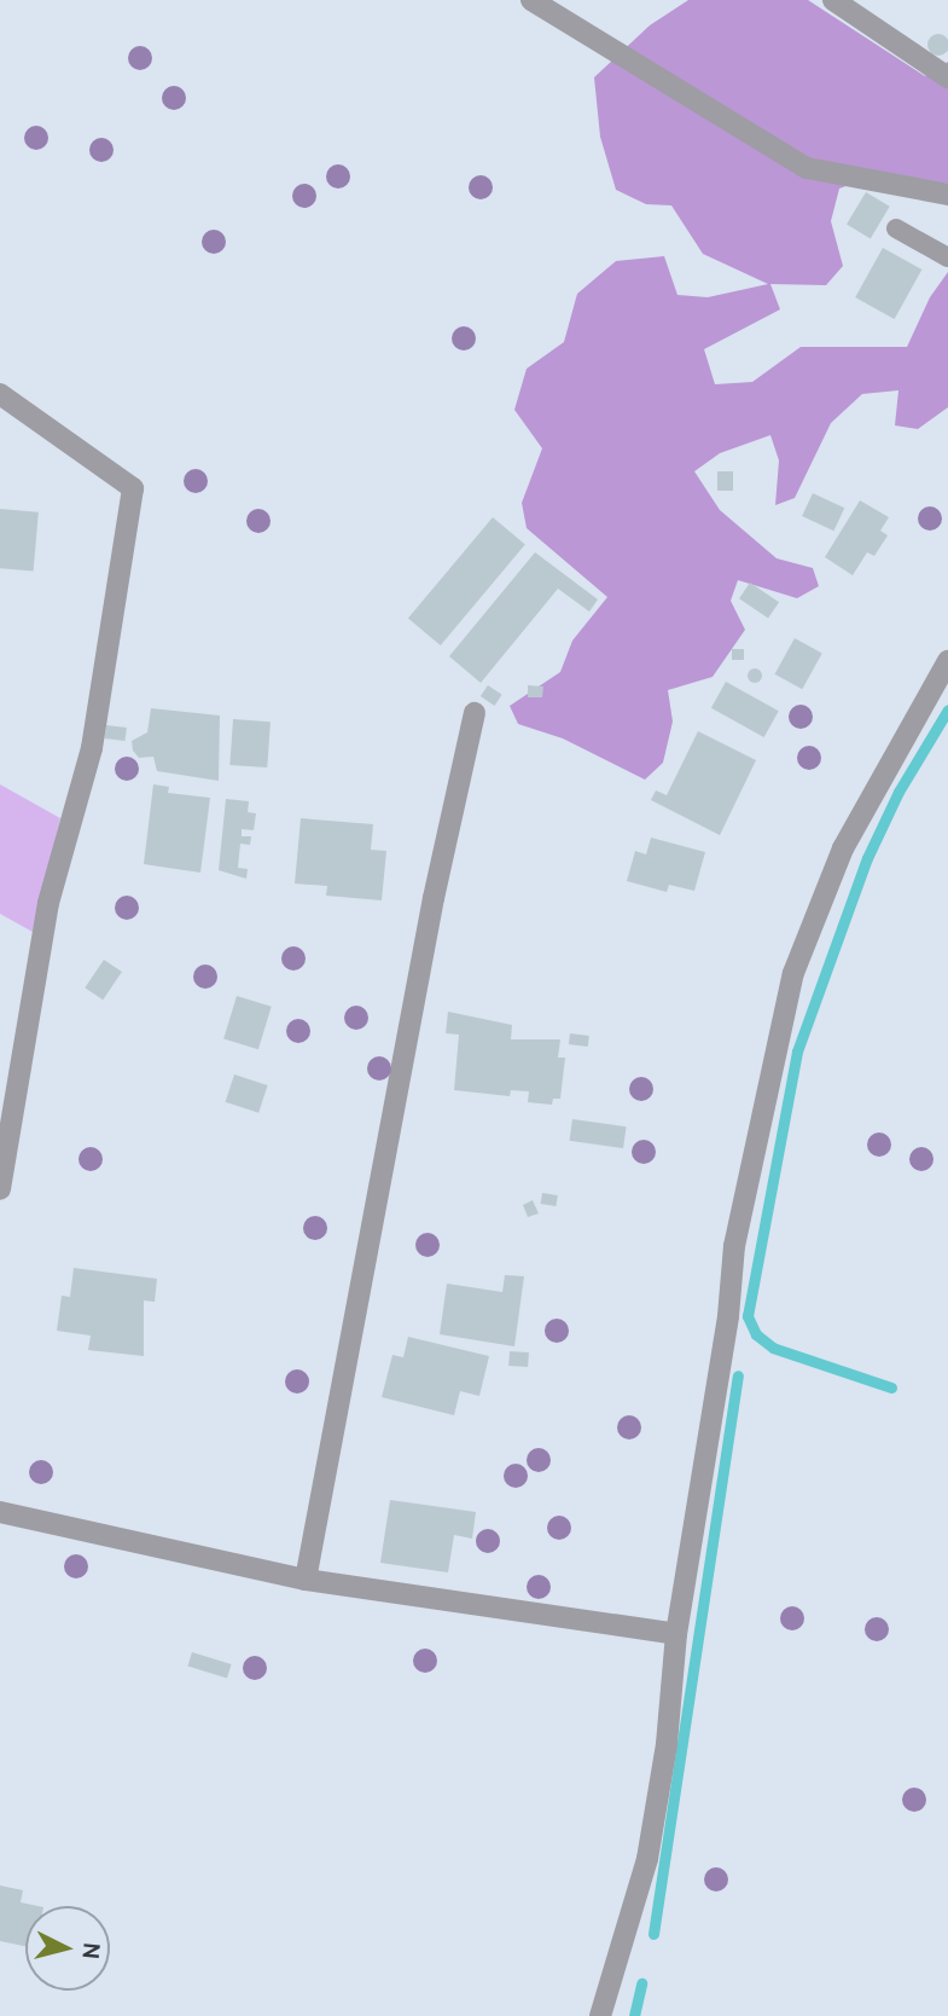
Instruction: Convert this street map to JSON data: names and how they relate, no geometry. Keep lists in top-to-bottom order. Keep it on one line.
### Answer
{"north":"right"}
